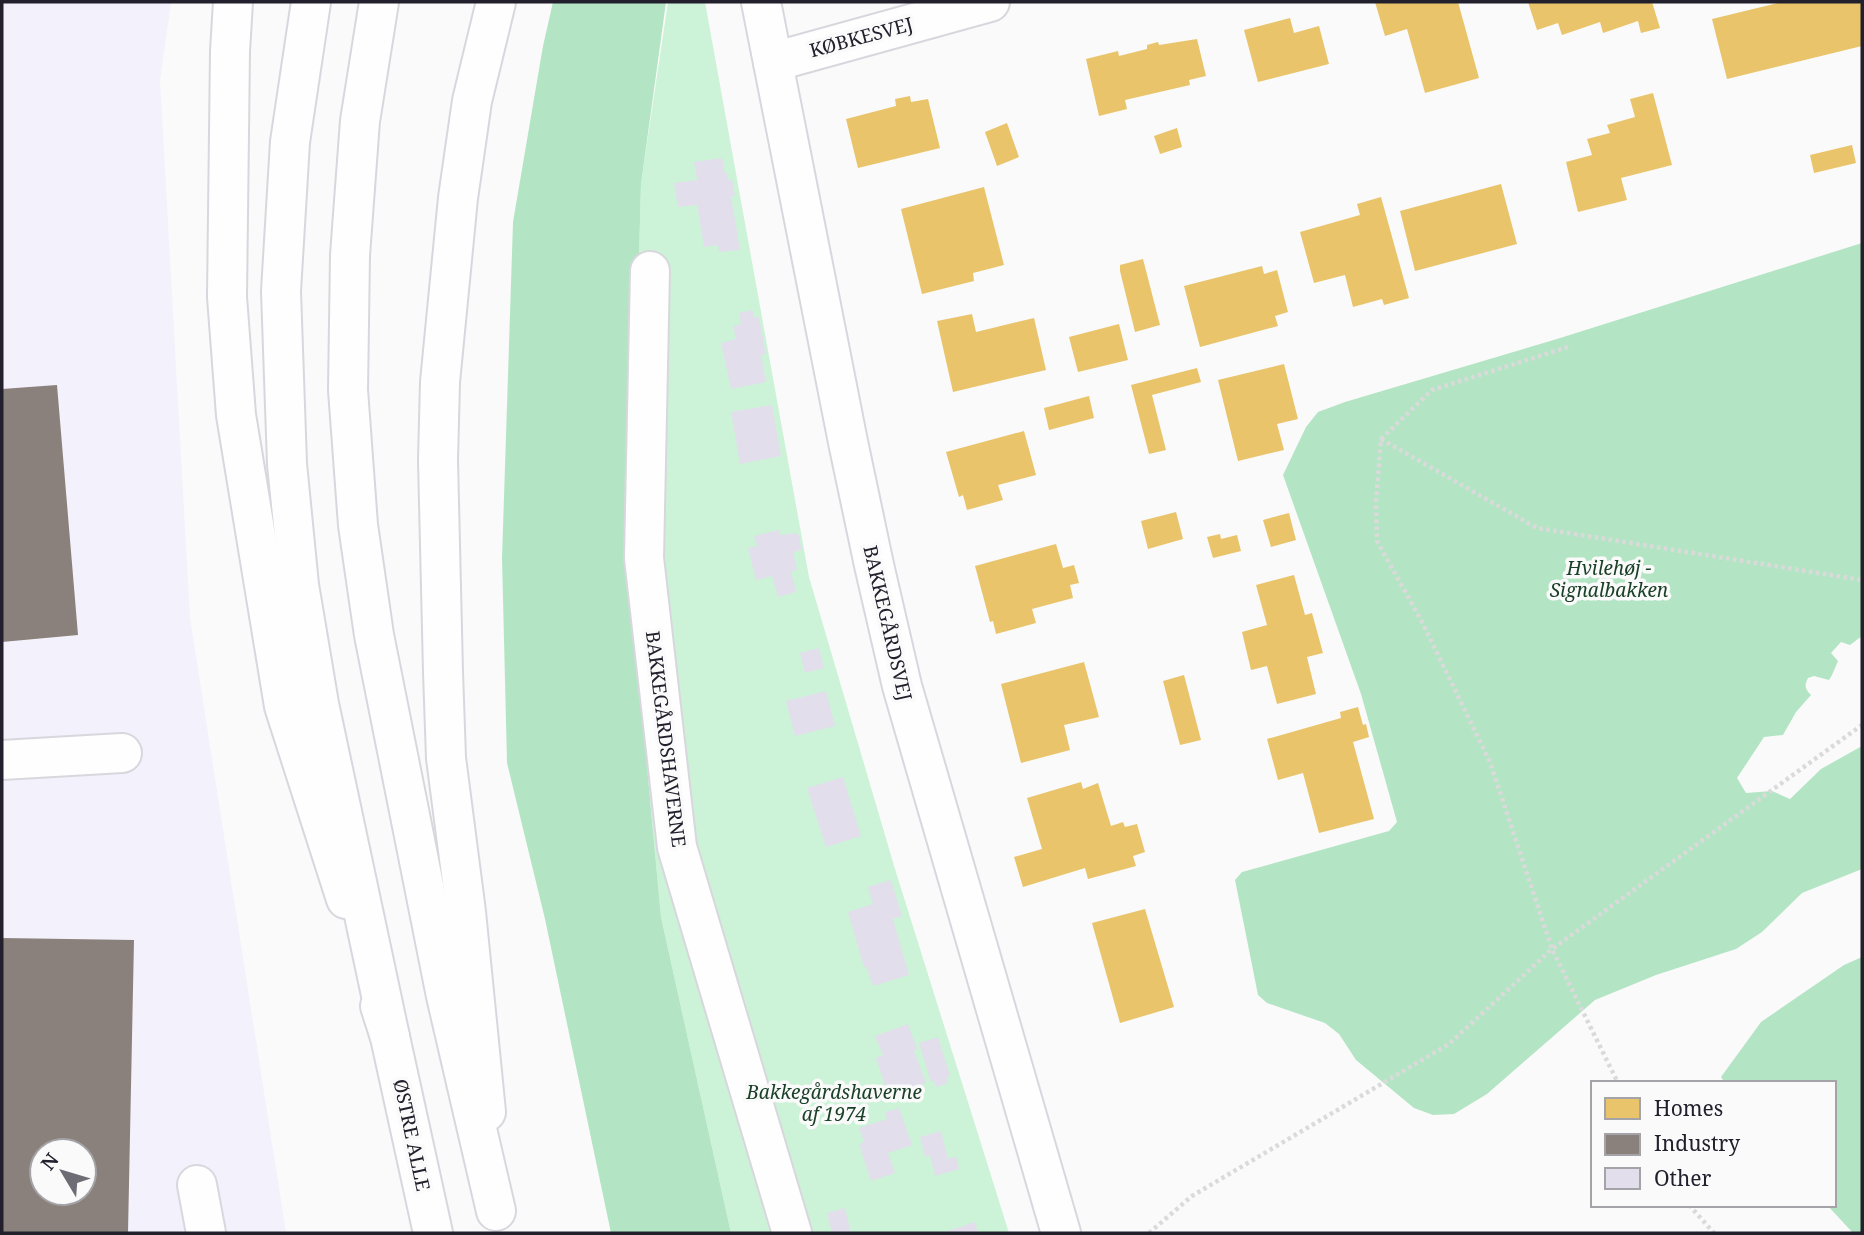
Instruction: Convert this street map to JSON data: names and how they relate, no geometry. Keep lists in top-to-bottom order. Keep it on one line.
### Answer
{"streets":{"main road":["KØBKESVEJ","BAKKEGÅRDSVEJ","BAKKEGÅRDSHAVERNE","ØSTRE ALLE"]},"crossings":[["KØBKESVEJ","BAKKEGÅRDSVEJ"]],"parks":["Hvilehøj - Signalbakken","Bakkegårdshaverne af 1974"],"legend":["Homes","Industry","Other"],"north":"top left"}
